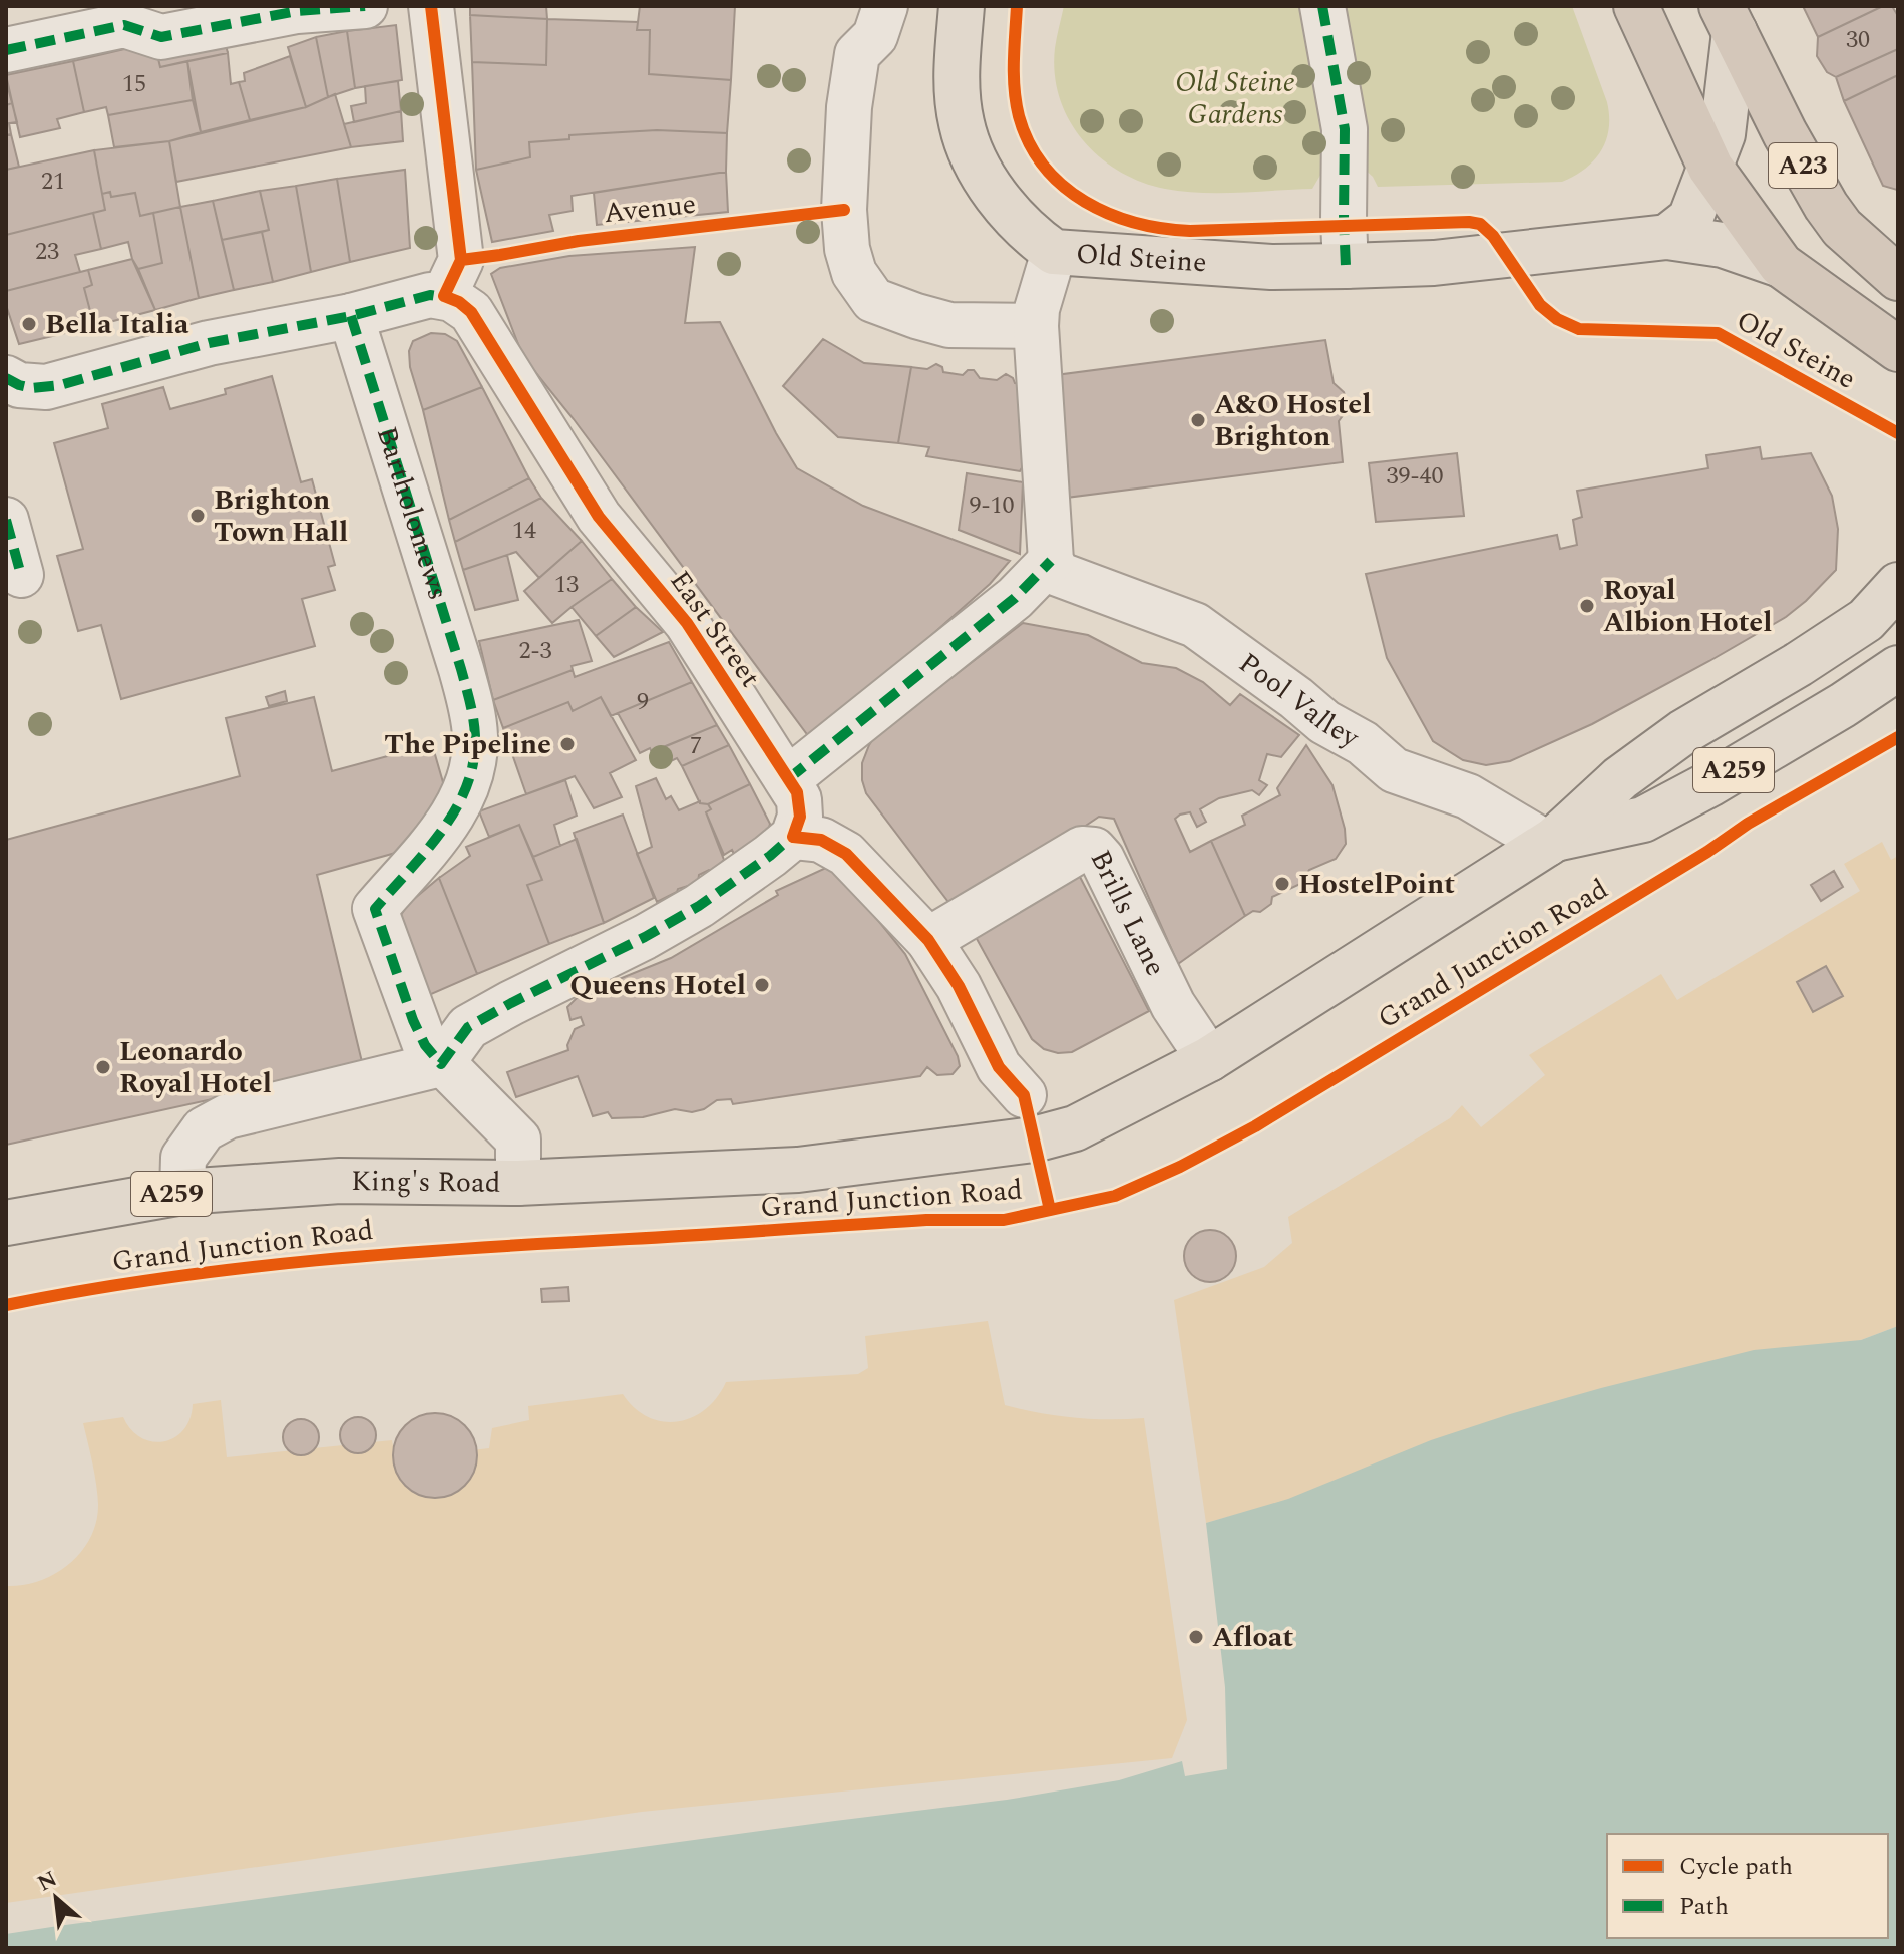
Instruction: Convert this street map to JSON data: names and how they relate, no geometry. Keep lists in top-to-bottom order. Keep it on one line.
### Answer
{"streets":{"highway":["A23","Old Steine"],"main road":["A259","Grand Junction Road","King's Road"],"street":["Bartholomews","East Street","Pool Valley","Brills Lane"],"cycle path":["Avenue"]},"crossings":[["Bartholomews","King's Road"],["Pool Valley","Grand Junction Road"],["Brills Lane","Grand Junction Road"],["Grand Junction Road","King's Road"]],"parks":["Old Steine Gardens"],"places":["Bella Italia","A&O Hostel Brighton","Brighton Town Hall","Royal Albion Hotel","The Pipeline","HostelPoint","Queens Hotel","Leonardo Royal Hotel","Afloat"],"house_numbers":["30","15","21","23","39-40","9-10","14","13","2-3","9","7"],"legend":["Cycle path","Path"],"north":"top left"}
